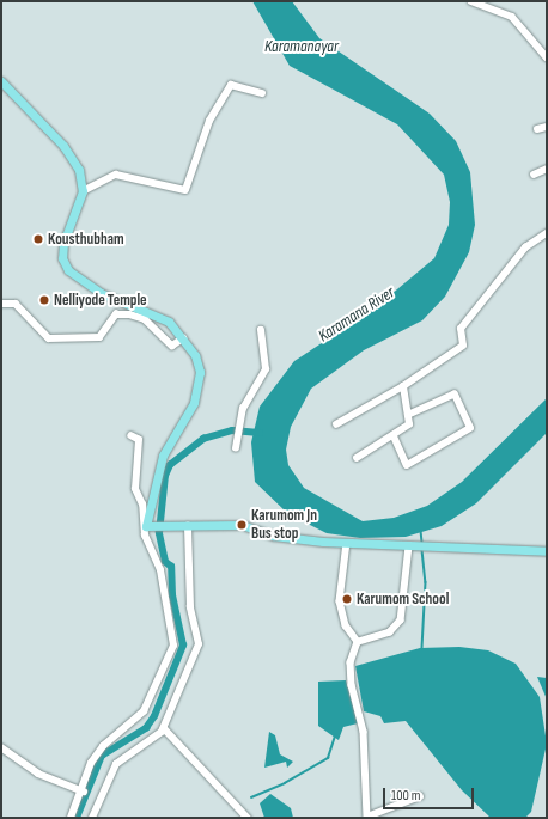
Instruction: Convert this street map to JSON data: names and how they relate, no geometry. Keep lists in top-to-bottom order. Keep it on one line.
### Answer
{"water":["Karamanayar","Karamana River"],"places":["Kousthubham","Nelliyode Temple","Karumom Jn Bus stop","Karumom School"],"scale_bar":"100 m"}
